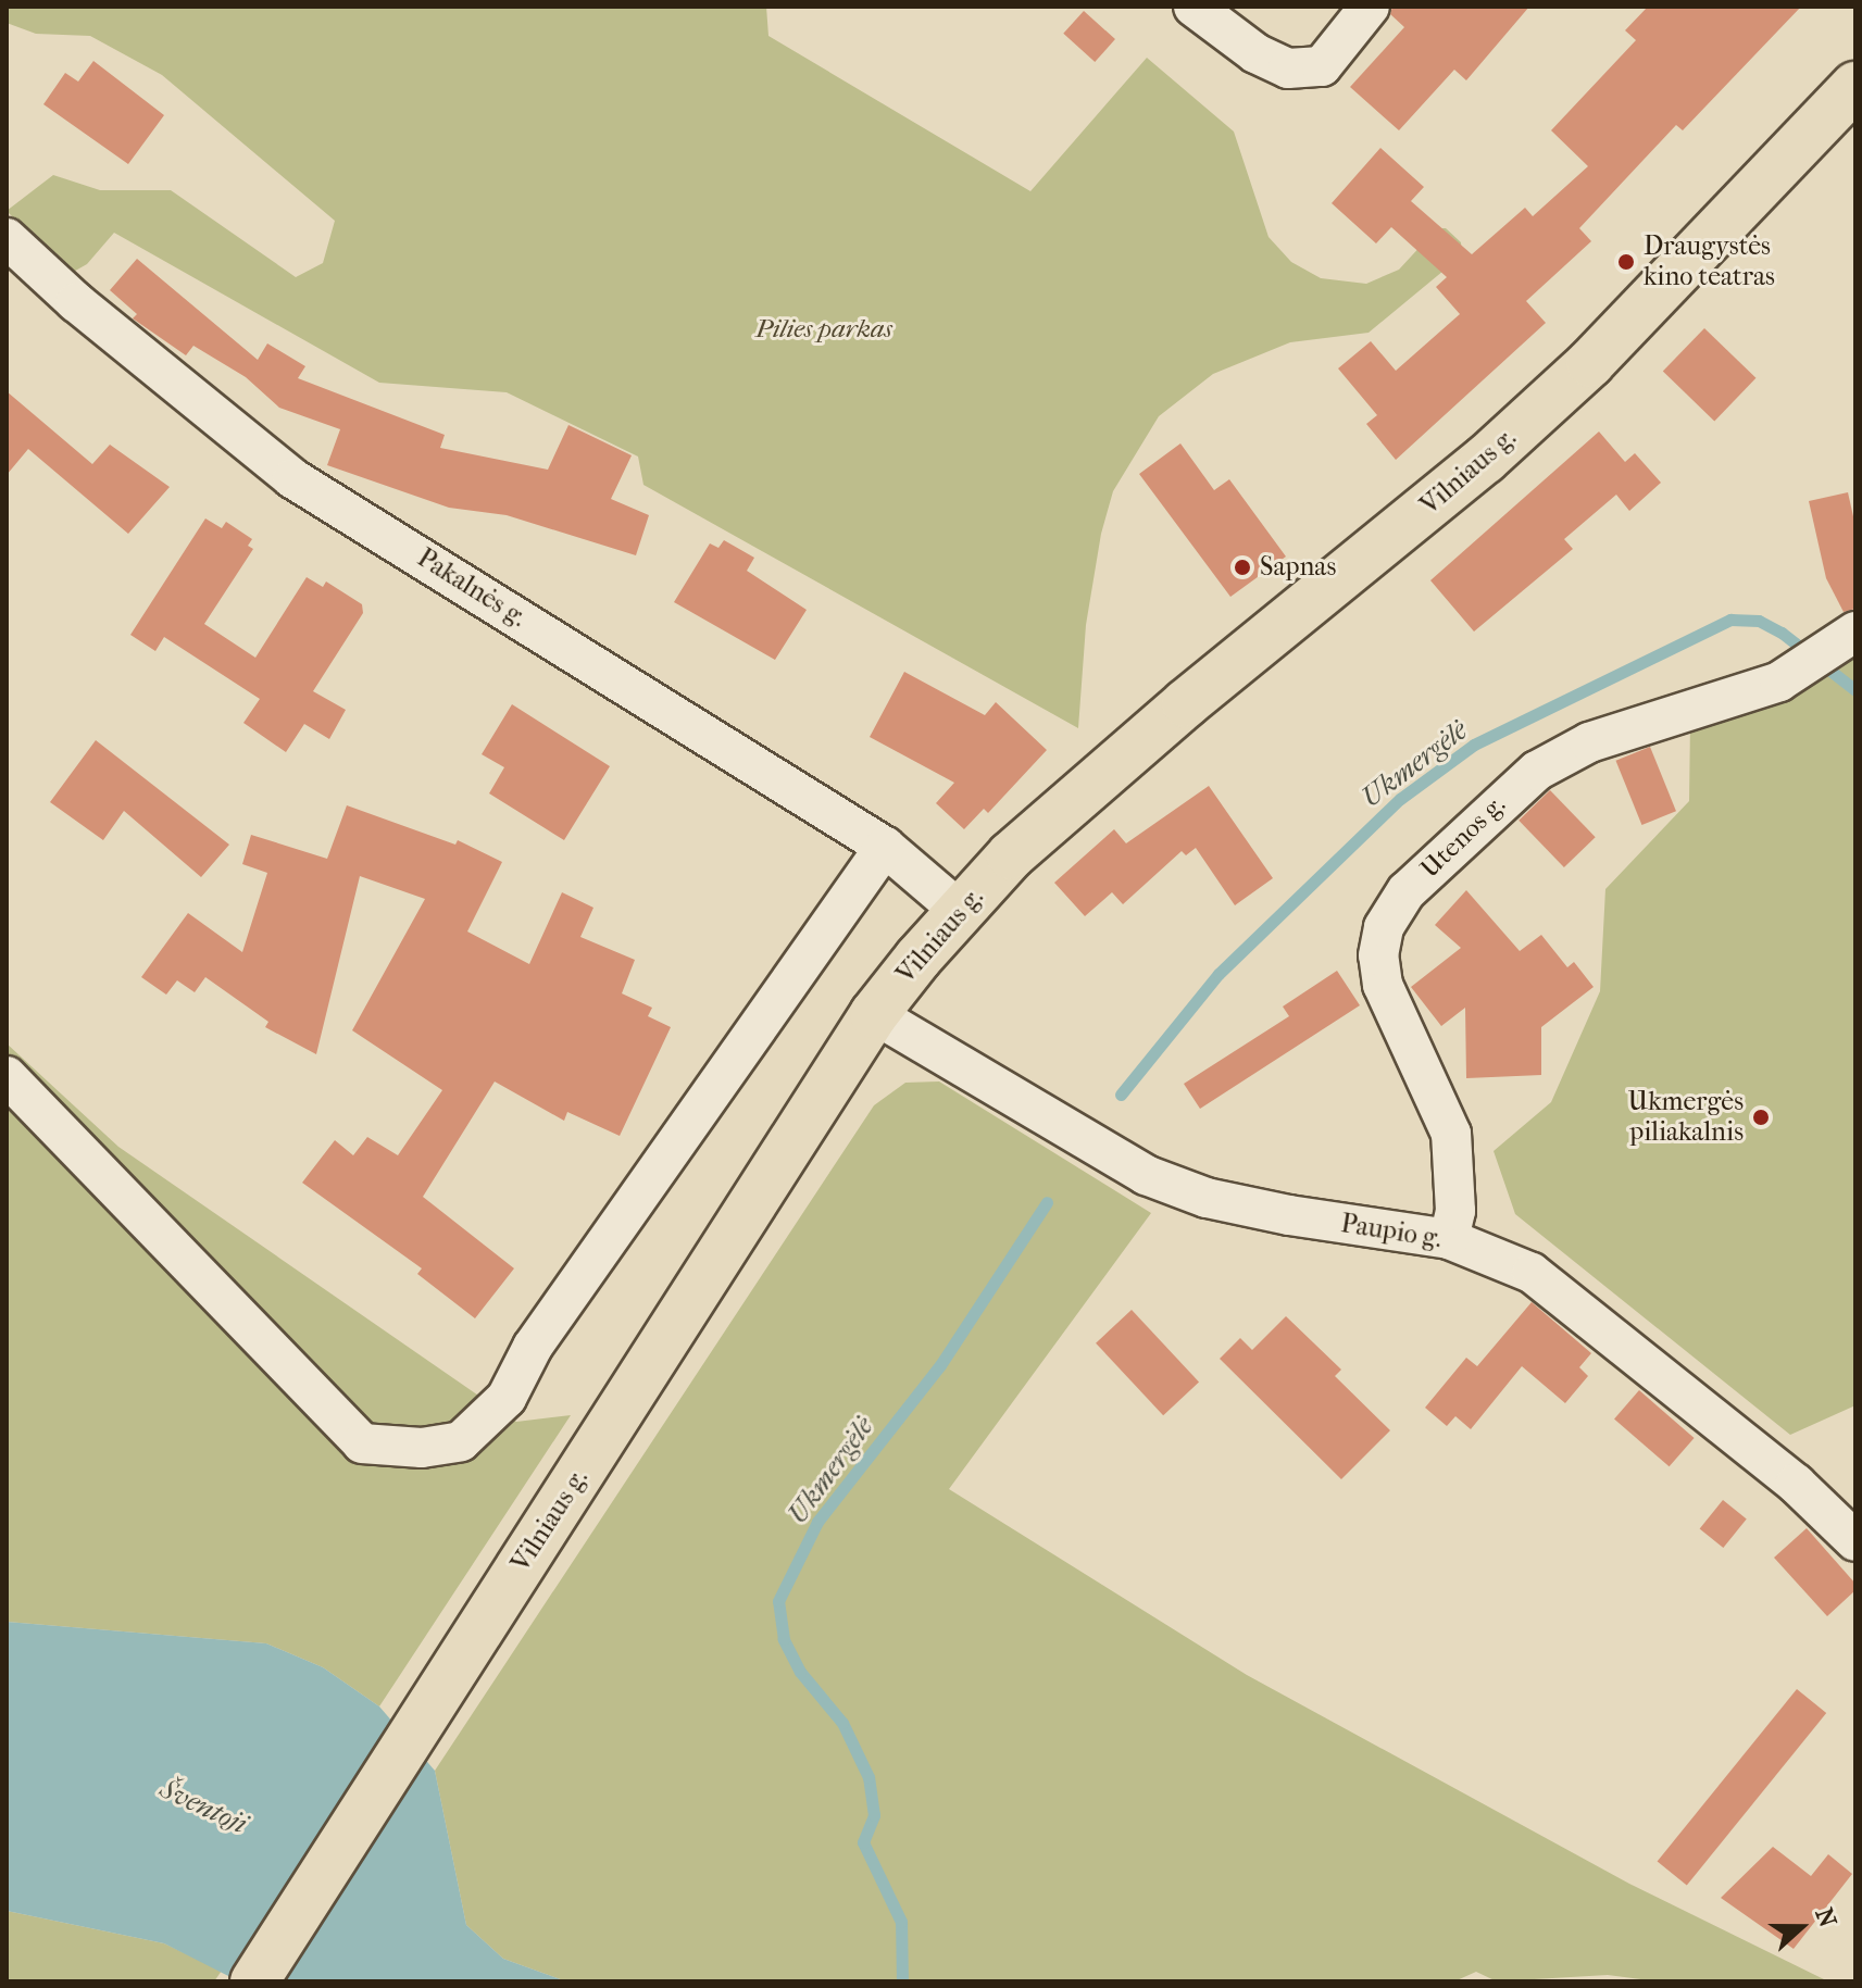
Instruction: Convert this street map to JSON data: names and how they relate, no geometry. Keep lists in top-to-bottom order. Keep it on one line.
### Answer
{"streets":{"main road":["Vilniaus g."],"street":["Pakalnės g.","Utenos g.","Paupio g."]},"crossings":[["Vilniaus g.","Pakalnės g."],["Vilniaus g.","Paupio g."],["Utenos g.","Paupio g."]],"water":["Ukmergėlė","Šventoji"],"parks":["Pilies parkas"],"places":["Draugystės kino teatras","Sapnas","Ukmergės piliakalnis"],"north":"right"}
